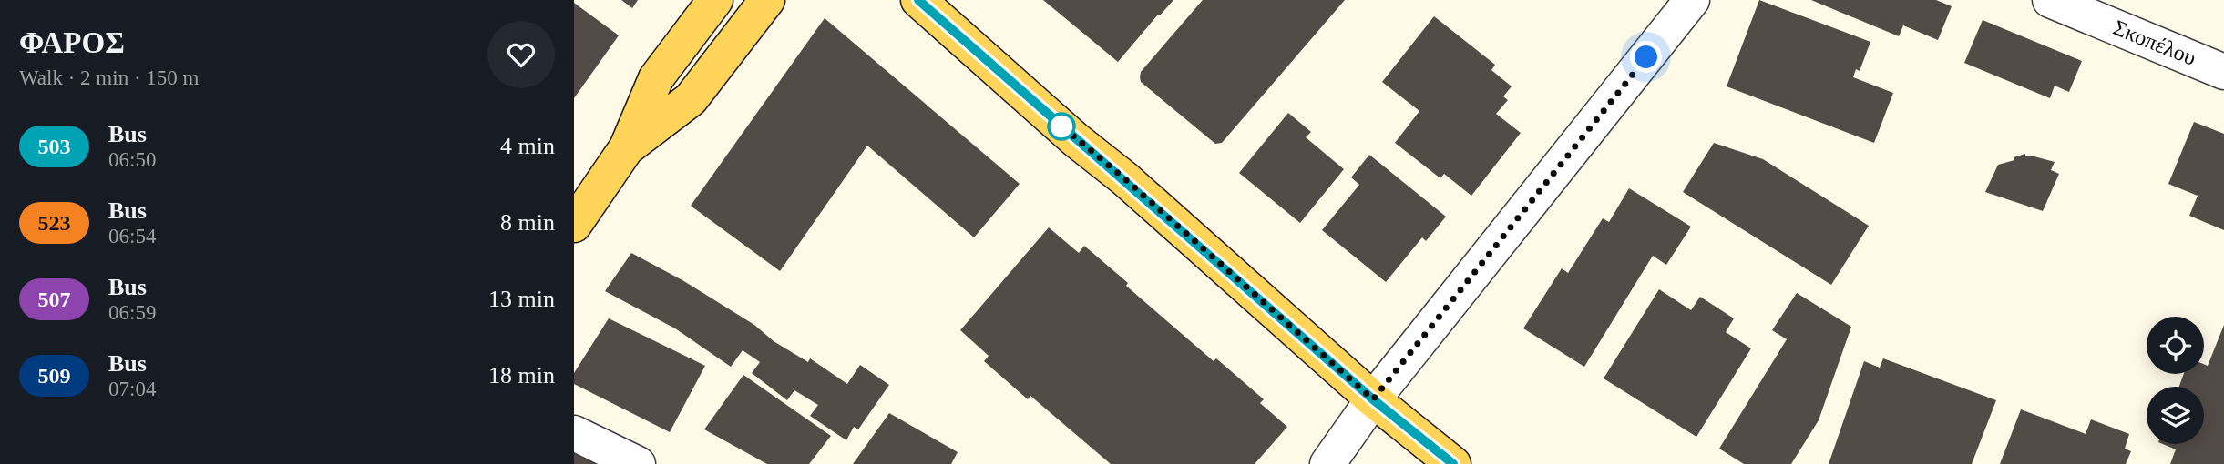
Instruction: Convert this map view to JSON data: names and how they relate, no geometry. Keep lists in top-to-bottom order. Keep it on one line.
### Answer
{"streets":{"street":["Σκοπέλου"]},"lines":["bus line 503"],"page":{"heading":["ΦΑΡΟΣ","Walk · 2 min · 150 m"],"list":[{"mark":"503","name":"Bus","note":"06:50","value":"4 min"},{"mark":"523","name":"Bus","note":"06:54","value":"8 min"},{"mark":"507","name":"Bus","note":"06:59","value":"13 min"},{"mark":"509","name":"Bus","note":"07:04","value":"18 min"}]}}
